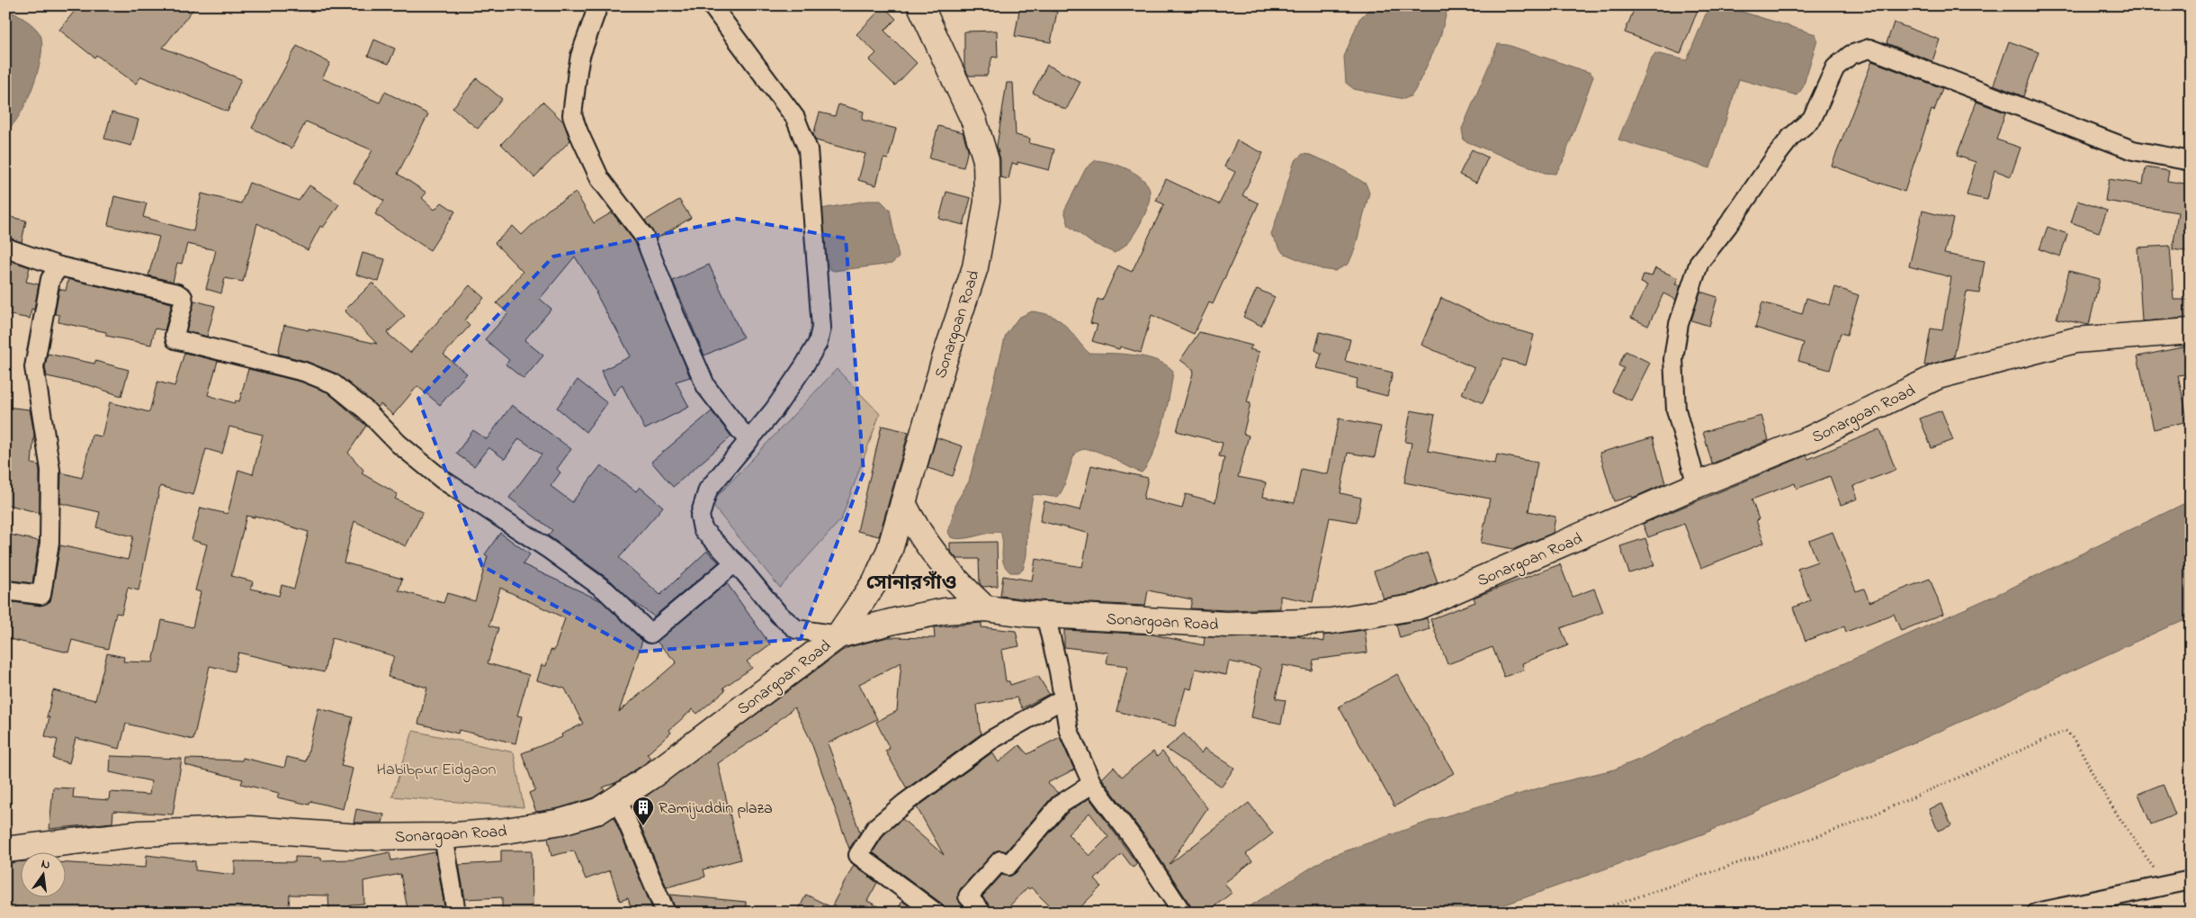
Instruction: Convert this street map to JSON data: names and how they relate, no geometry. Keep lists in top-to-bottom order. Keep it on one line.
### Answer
{"streets":{"main road":["Sonargoan Road"]},"districts":["সোনারগাঁও"],"parks":["Habibpur Eidgaon"],"places":{"building":["Ramijuddin plaza"]},"north":"top"}
